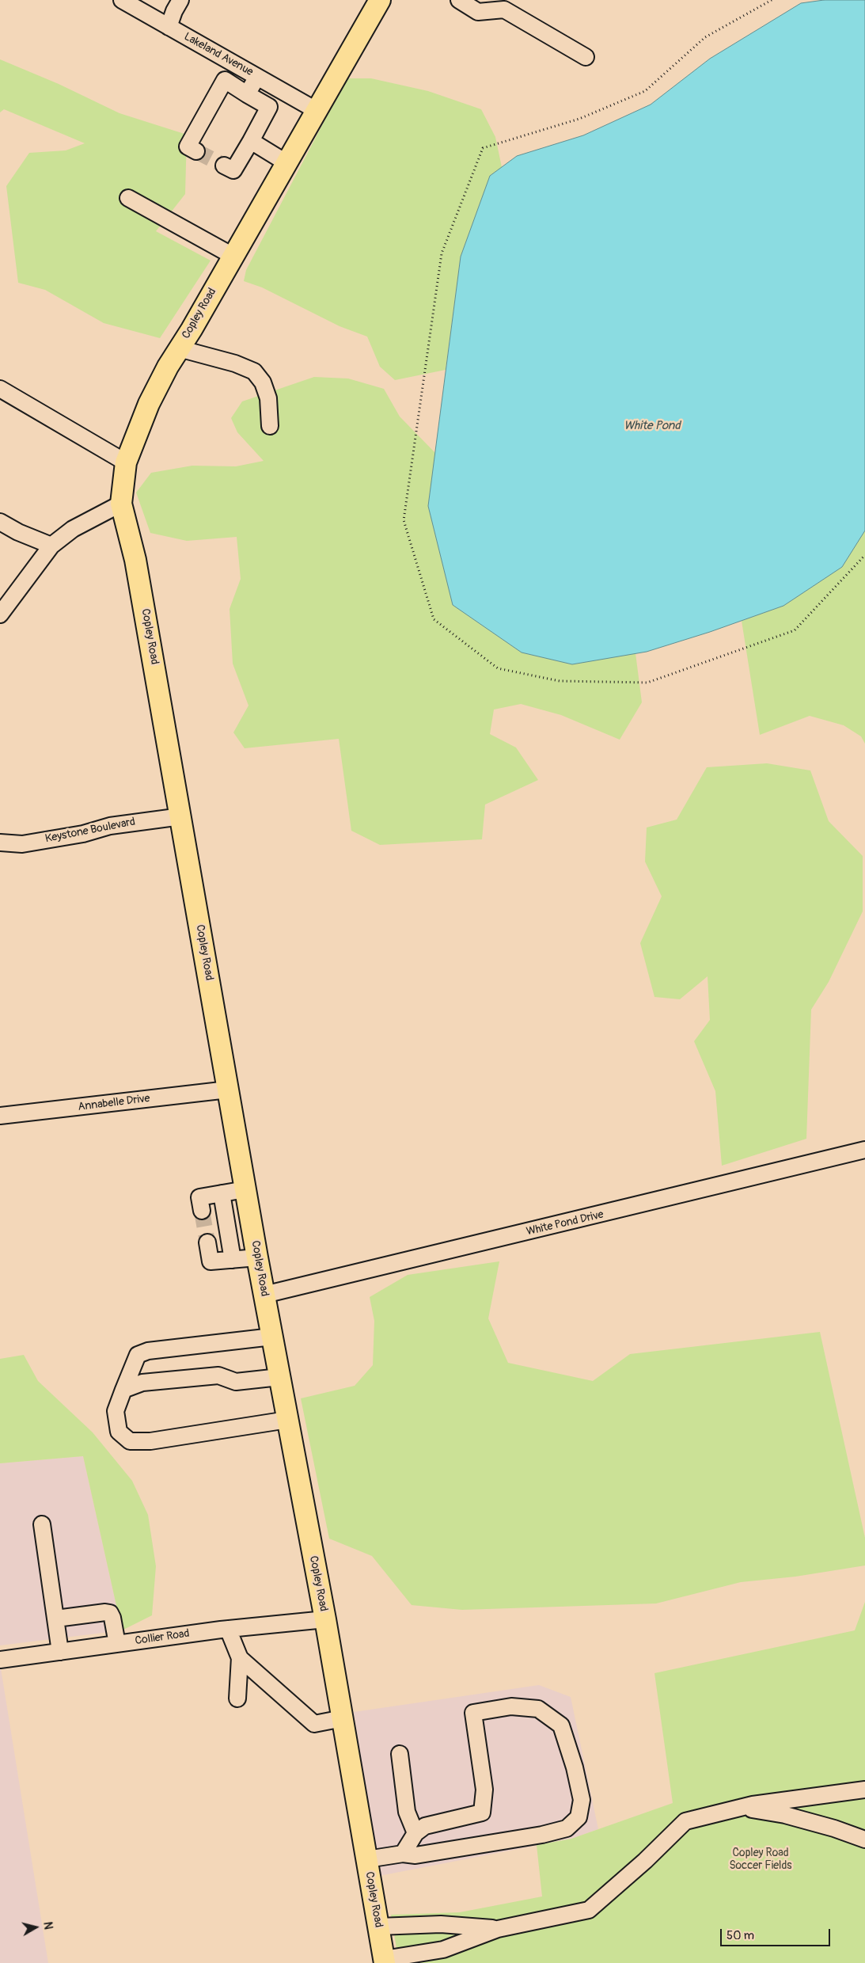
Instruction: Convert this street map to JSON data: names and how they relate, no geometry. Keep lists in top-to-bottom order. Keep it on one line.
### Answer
{"streets":{"main road":["Copley Road"],"street":["Lakeland Avenue","Keystone Boulevard","Annabelle Drive","White Pond Drive","Collier Road"]},"crossings":[["Lakeland Avenue","Copley Road"],["Copley Road","Keystone Boulevard"],["Copley Road","Annabelle Drive"],["Copley Road","White Pond Drive"],["Copley Road","Collier Road"]],"water":["White Pond"],"parks":["Copley Road Soccer Fields"],"scale_bar":"50 m","north":"right"}
